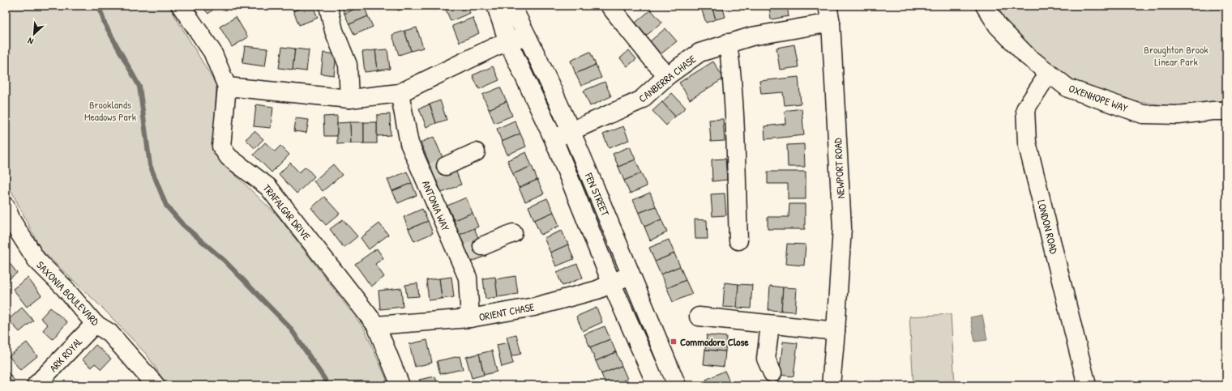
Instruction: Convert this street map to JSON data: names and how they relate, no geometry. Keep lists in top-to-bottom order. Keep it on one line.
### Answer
{"streets":{"street":["CANBERRA CHASE","OXENHOPE WAY","NEWPORT ROAD","FEN STREET","ANTONIA WAY","TRAFALGAR DRIVE","LONDON ROAD","SAXONIA BOULEVARD","ORIENT CHASE","ARK ROYAL"]},"crossings":[["CANBERRA CHASE","NEWPORT ROAD"],["CANBERRA CHASE","FEN STREET"],["OXENHOPE WAY","LONDON ROAD"],["FEN STREET","ORIENT CHASE"],["ANTONIA WAY","ORIENT CHASE"],["TRAFALGAR DRIVE","ORIENT CHASE"],["SAXONIA BOULEVARD","ARK ROYAL"]],"parks":["Broughton Brook Linear Park","Brooklands Meadows Park"],"places":{"transit":["Commodore Close"]},"north":"bottom left"}
